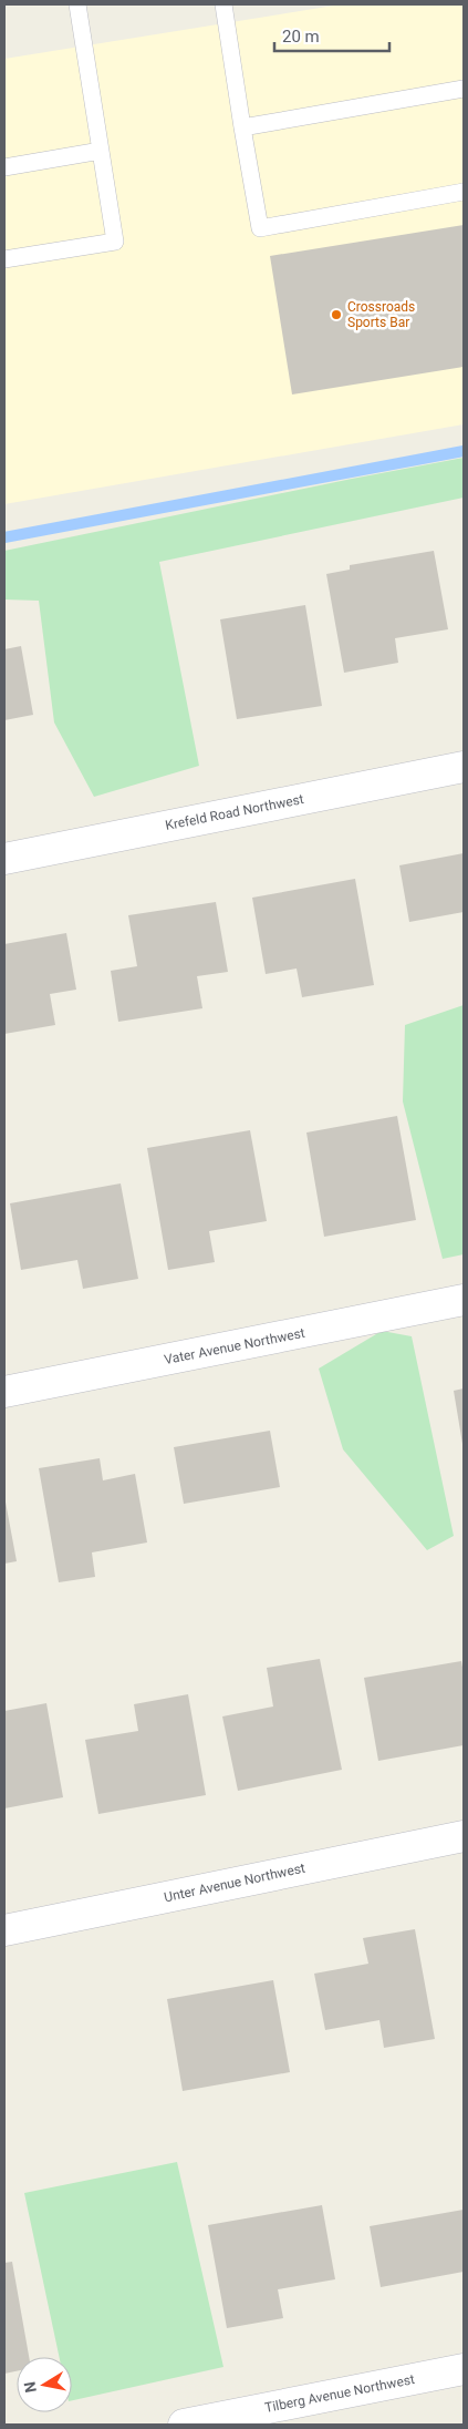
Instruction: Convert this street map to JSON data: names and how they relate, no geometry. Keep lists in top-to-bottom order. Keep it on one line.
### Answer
{"streets":{"street":["Krefeld Road Northwest","Vater Avenue Northwest","Unter Avenue Northwest","Tilberg Avenue Northwest"]},"places":["Crossroads Sports Bar"],"scale_bar":"20 m","north":"left"}
